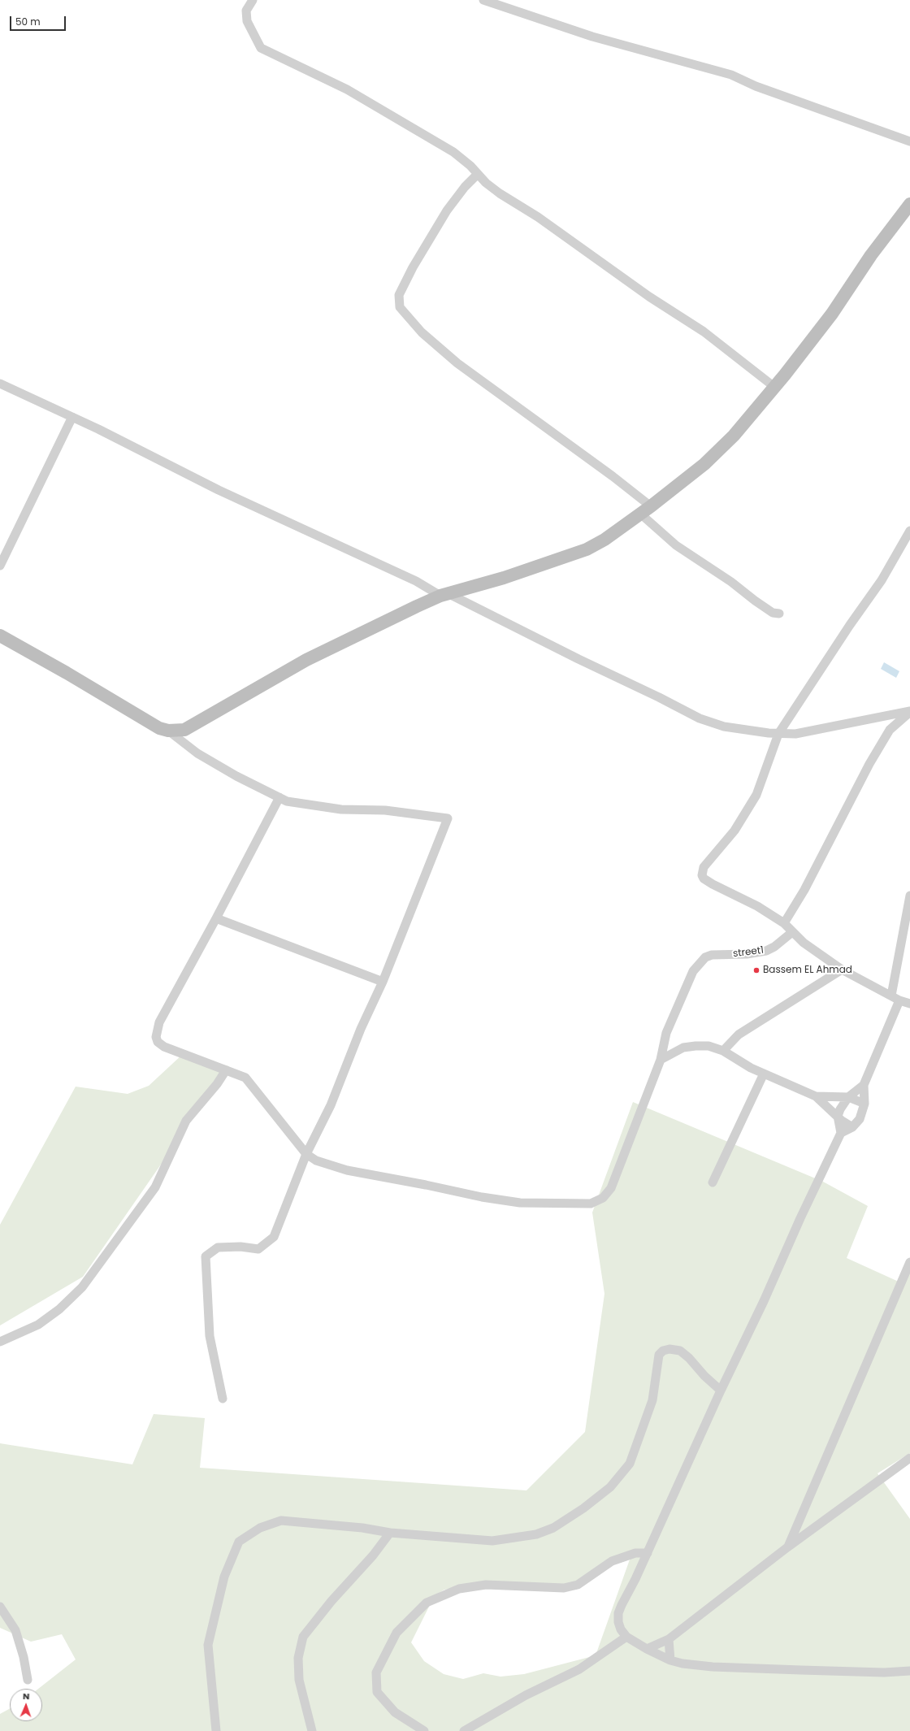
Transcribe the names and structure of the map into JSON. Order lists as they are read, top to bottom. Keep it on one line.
{"streets":{"street":["street1"]},"places":["Bassem EL Ahmad"],"scale_bar":"50 m","north":"top"}
